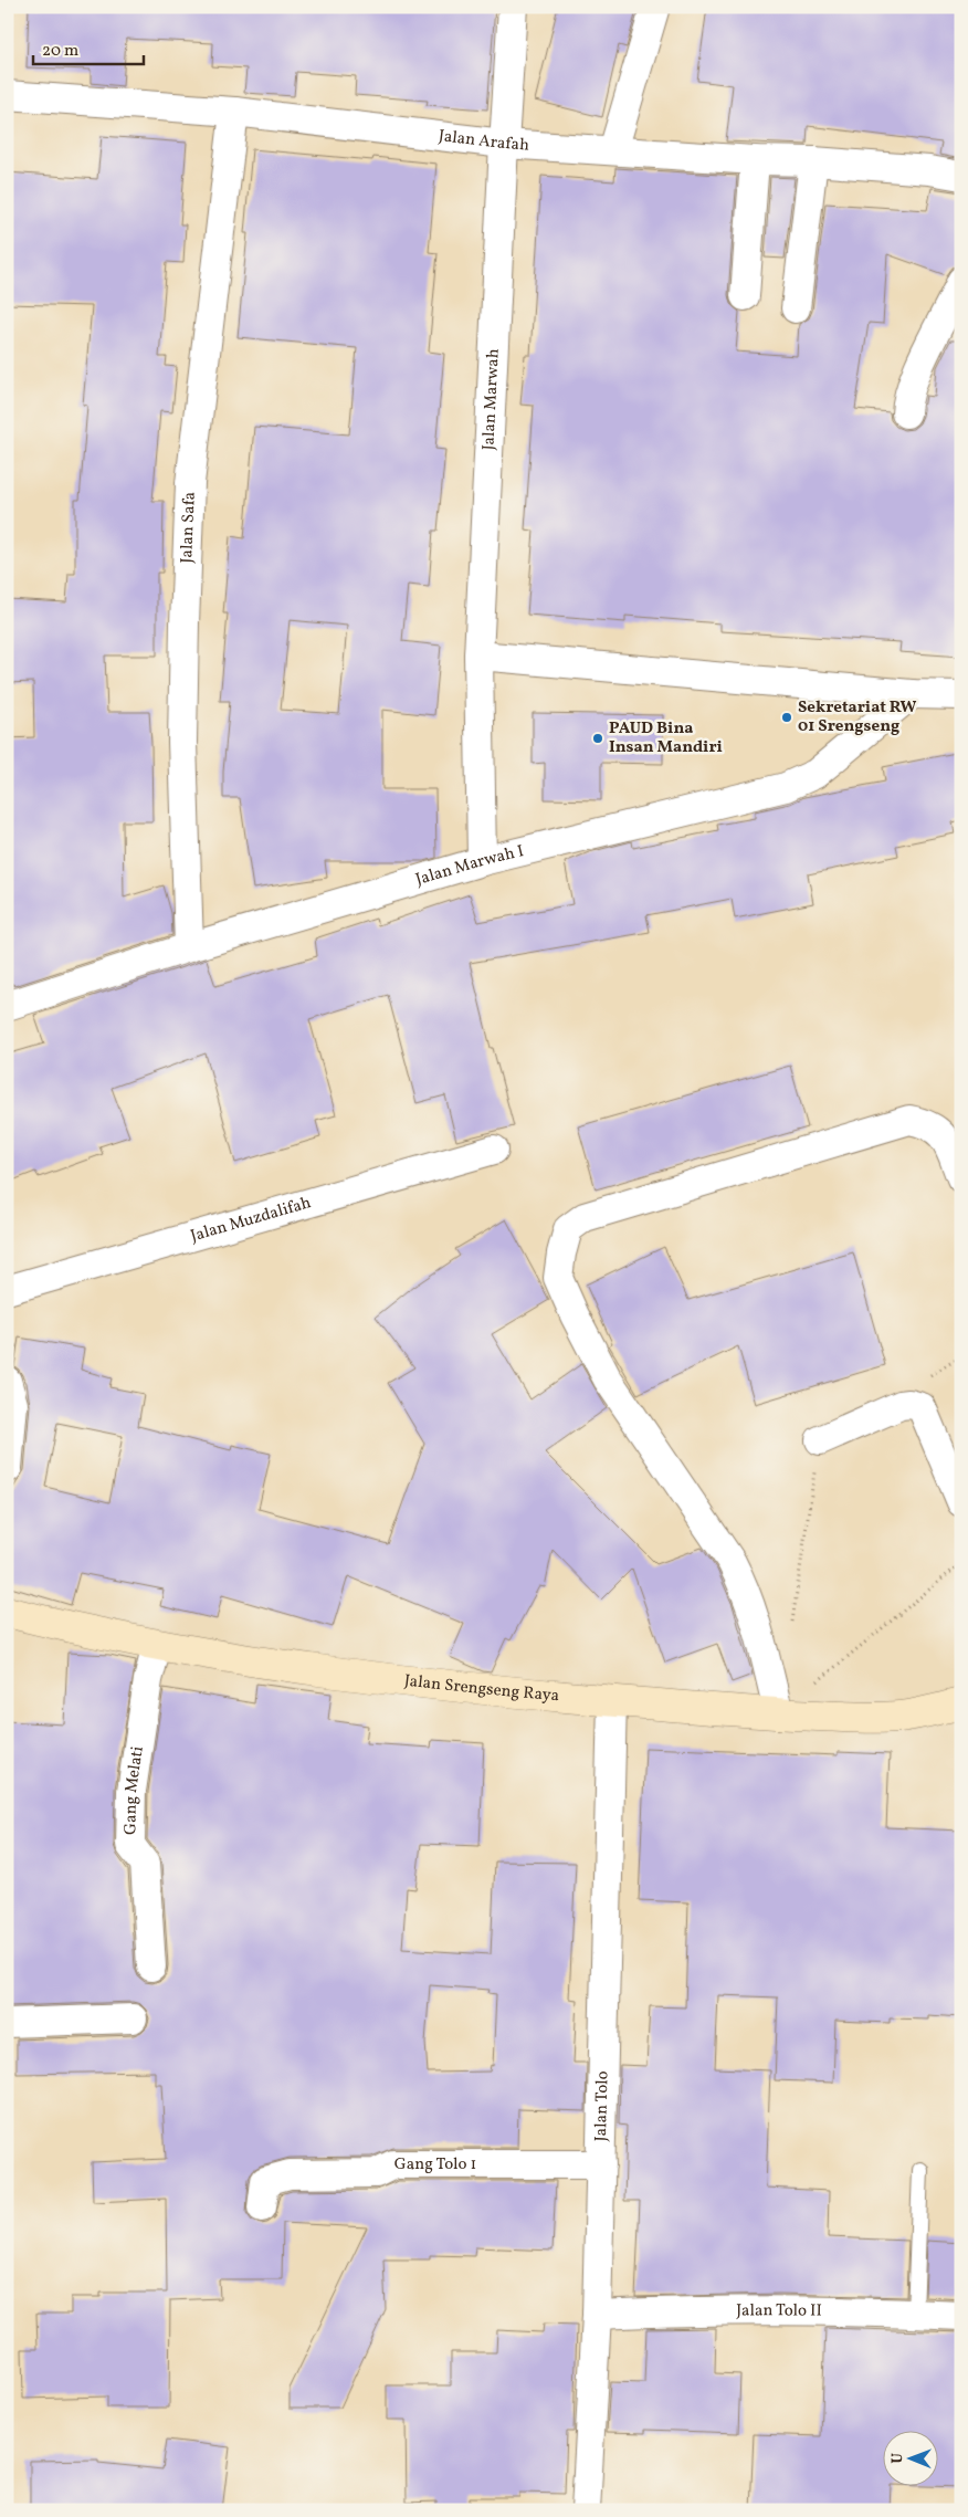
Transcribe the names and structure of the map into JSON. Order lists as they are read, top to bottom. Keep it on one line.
{"streets":{"main road":["Jalan Srengseng Raya"],"street":["Jalan Arafah","Jalan Marwah","Jalan Safa","Jalan Marwah I","Jalan Muzdalifah","Gang Melati","Jalan Tolo","Gang Tolo 1","Jalan Tolo II"]},"crossings":[["Jalan Arafah","Jalan Marwah"],["Jalan Arafah","Jalan Safa"],["Jalan Marwah","Jalan Marwah I"],["Jalan Safa","Jalan Marwah I"],["Jalan Srengseng Raya","Gang Melati"],["Jalan Srengseng Raya","Jalan Tolo"],["Jalan Tolo","Gang Tolo 1"],["Jalan Tolo","Jalan Tolo II"]],"places":["Sekretariat RW 01 Srengseng","PAUD Bina Insan Mandiri"],"scale_bar":"20 m","north":"left"}
